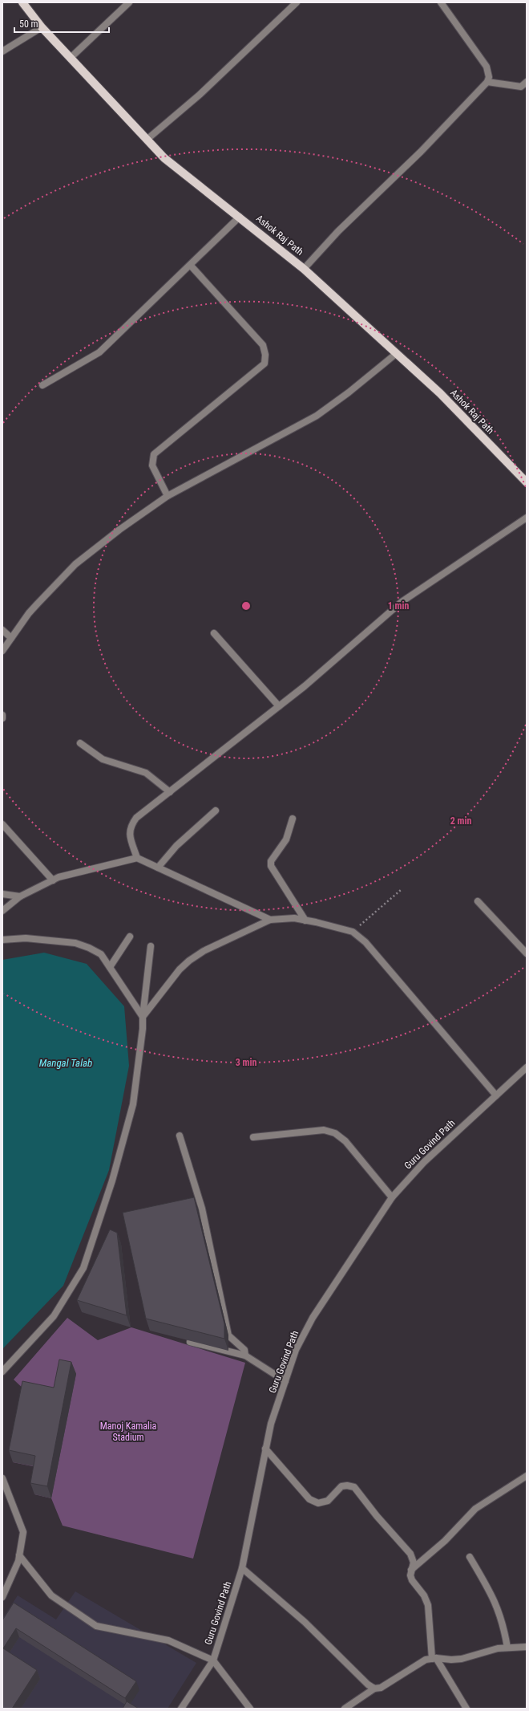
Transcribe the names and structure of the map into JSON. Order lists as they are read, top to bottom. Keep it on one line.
{"streets":{"main road":["Ashok Raj Path"],"street":["Guru Govind Path"]},"water":["Mangal Talab"],"parks":["Manoj Kamalia Stadium"],"scale_bar":"50 m","rings":["1 min","2 min","3 min"]}
